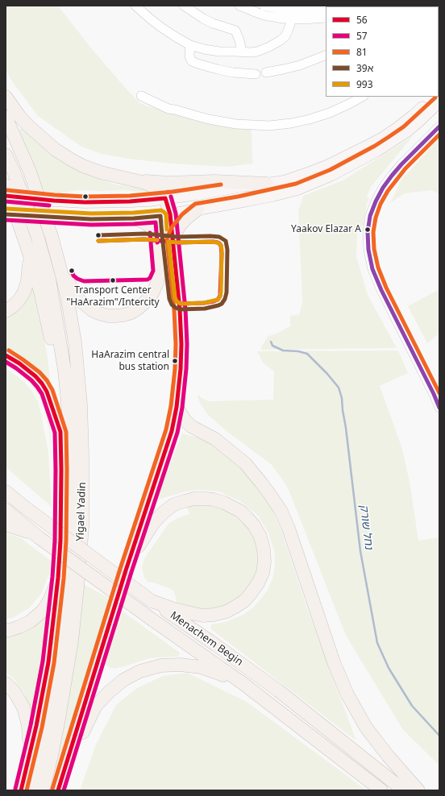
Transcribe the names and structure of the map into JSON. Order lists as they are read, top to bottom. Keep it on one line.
{"streets":{"highway":["Yigael Yadin","Menachem Begin"]},"water":["נחל שורק"],"places":["Yaakov Elazar A","Transport Center \"HaArazim\"/Intercity","HaArazim central bus station"],"lines":["transit line 81","transit line 56","transit line 57","transit line 993","transit line 39א"],"legend":["56","57","81","39א","993"]}
